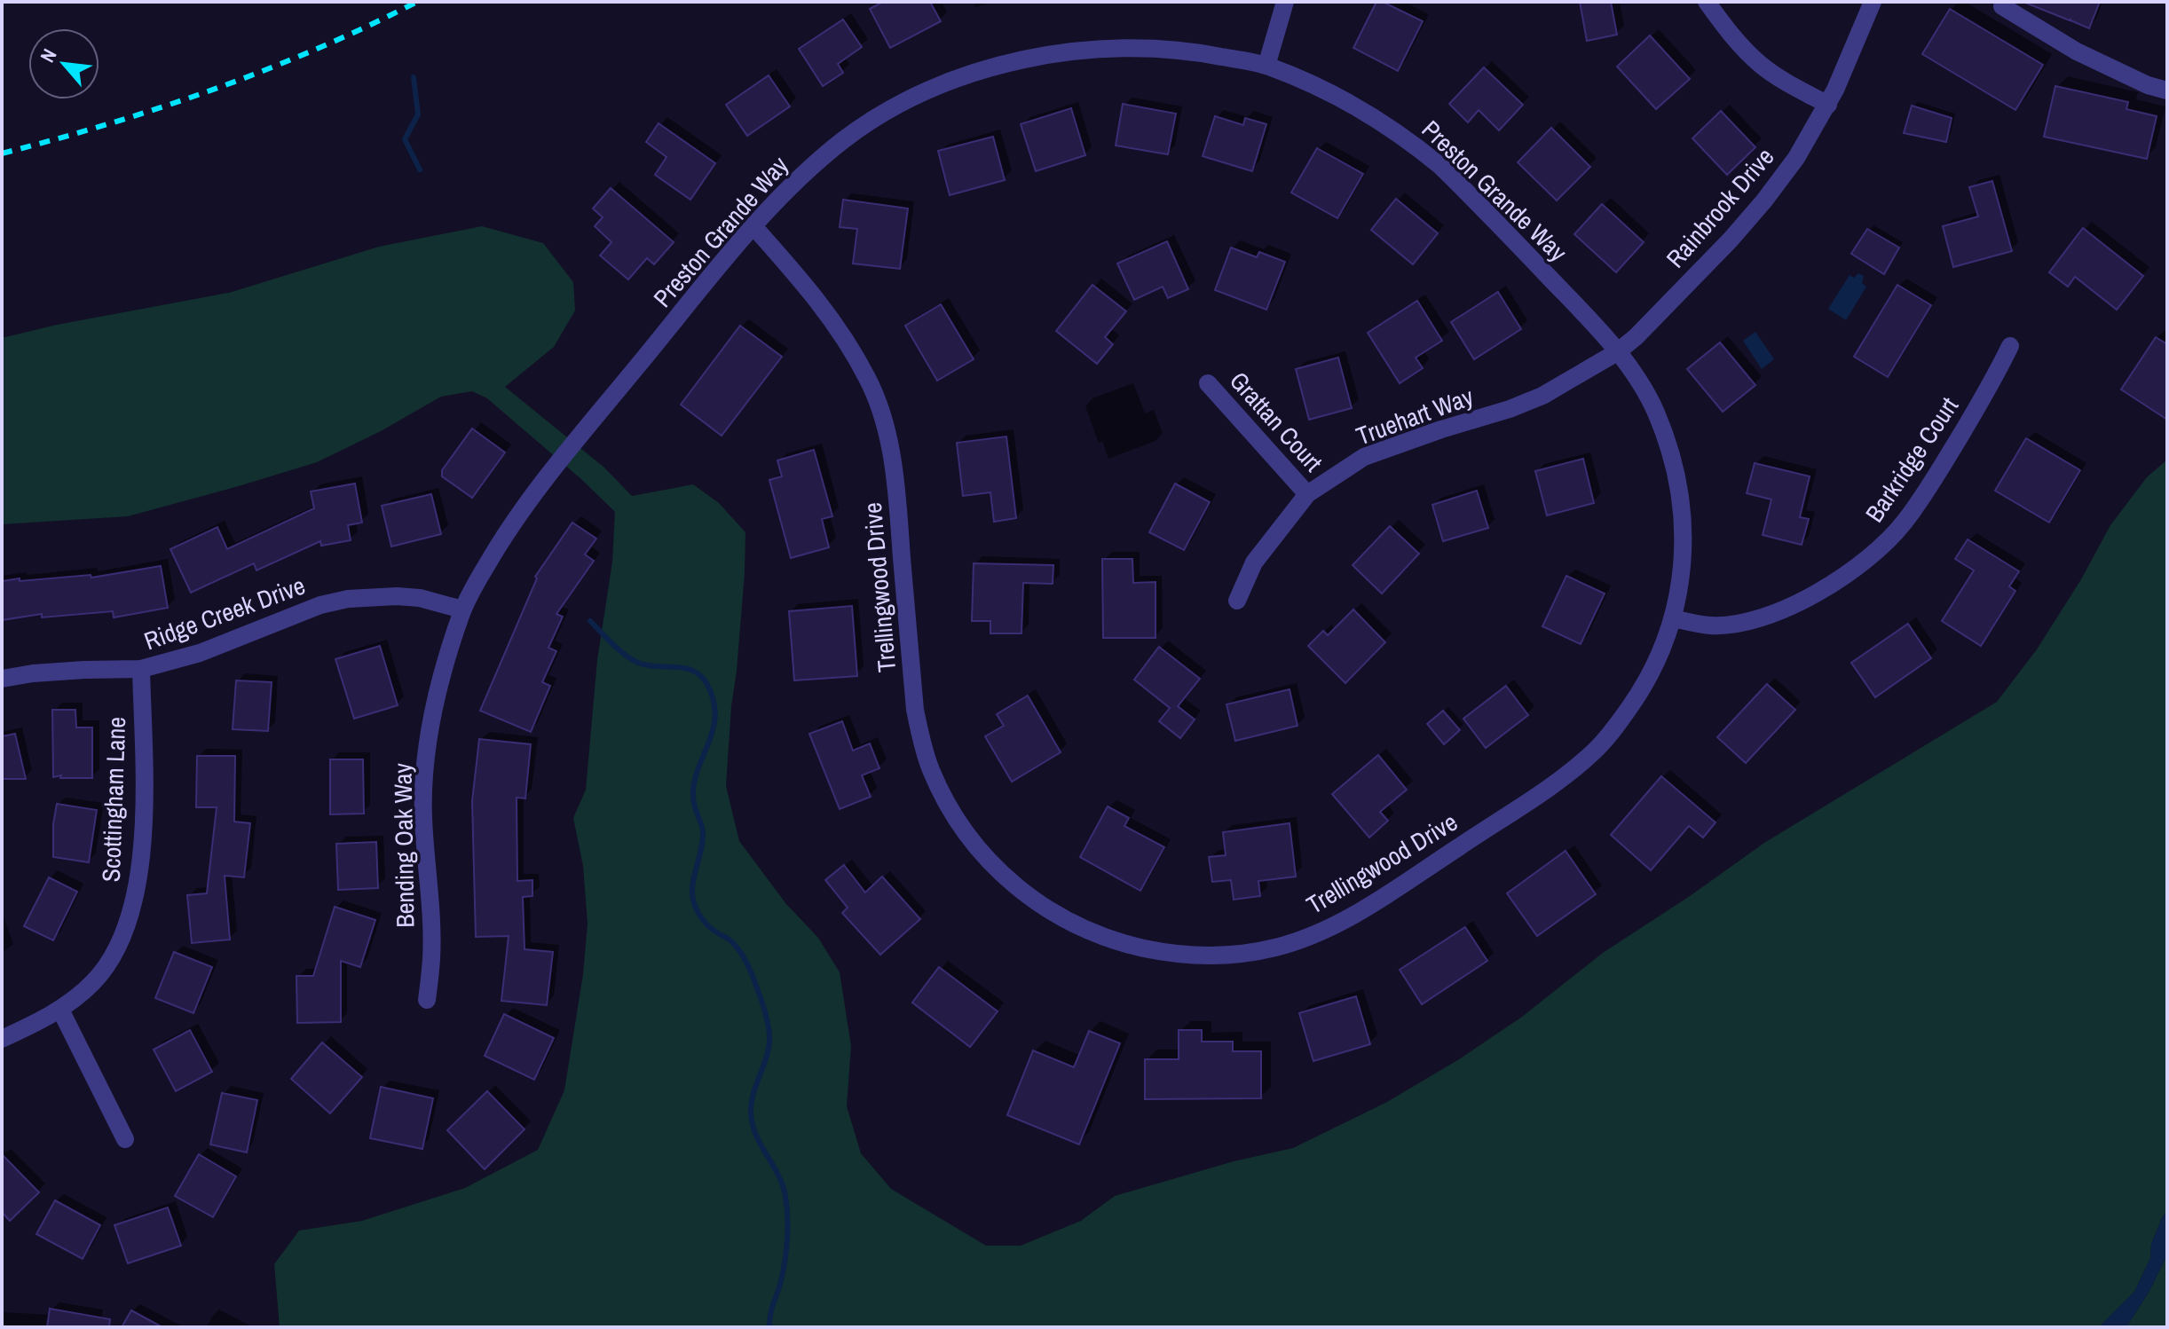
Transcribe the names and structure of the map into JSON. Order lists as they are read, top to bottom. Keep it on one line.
{"streets":{"street":["Preston Grande Way","Rainbrook Drive","Truehart Way","Grattan Court","Barkridge Court","Trellingwood Drive","Ridge Creek Drive","Scottingham Lane","Bending Oak Way"]},"crossings":[["Preston Grande Way","Rainbrook Drive"],["Preston Grande Way","Truehart Way"],["Preston Grande Way","Trellingwood Drive"],["Preston Grande Way","Ridge Creek Drive"],["Preston Grande Way","Bending Oak Way"],["Rainbrook Drive","Truehart Way"],["Rainbrook Drive","Trellingwood Drive"],["Truehart Way","Grattan Court"],["Truehart Way","Trellingwood Drive"],["Barkridge Court","Trellingwood Drive"],["Ridge Creek Drive","Scottingham Lane"],["Ridge Creek Drive","Bending Oak Way"]],"north":"top left"}
